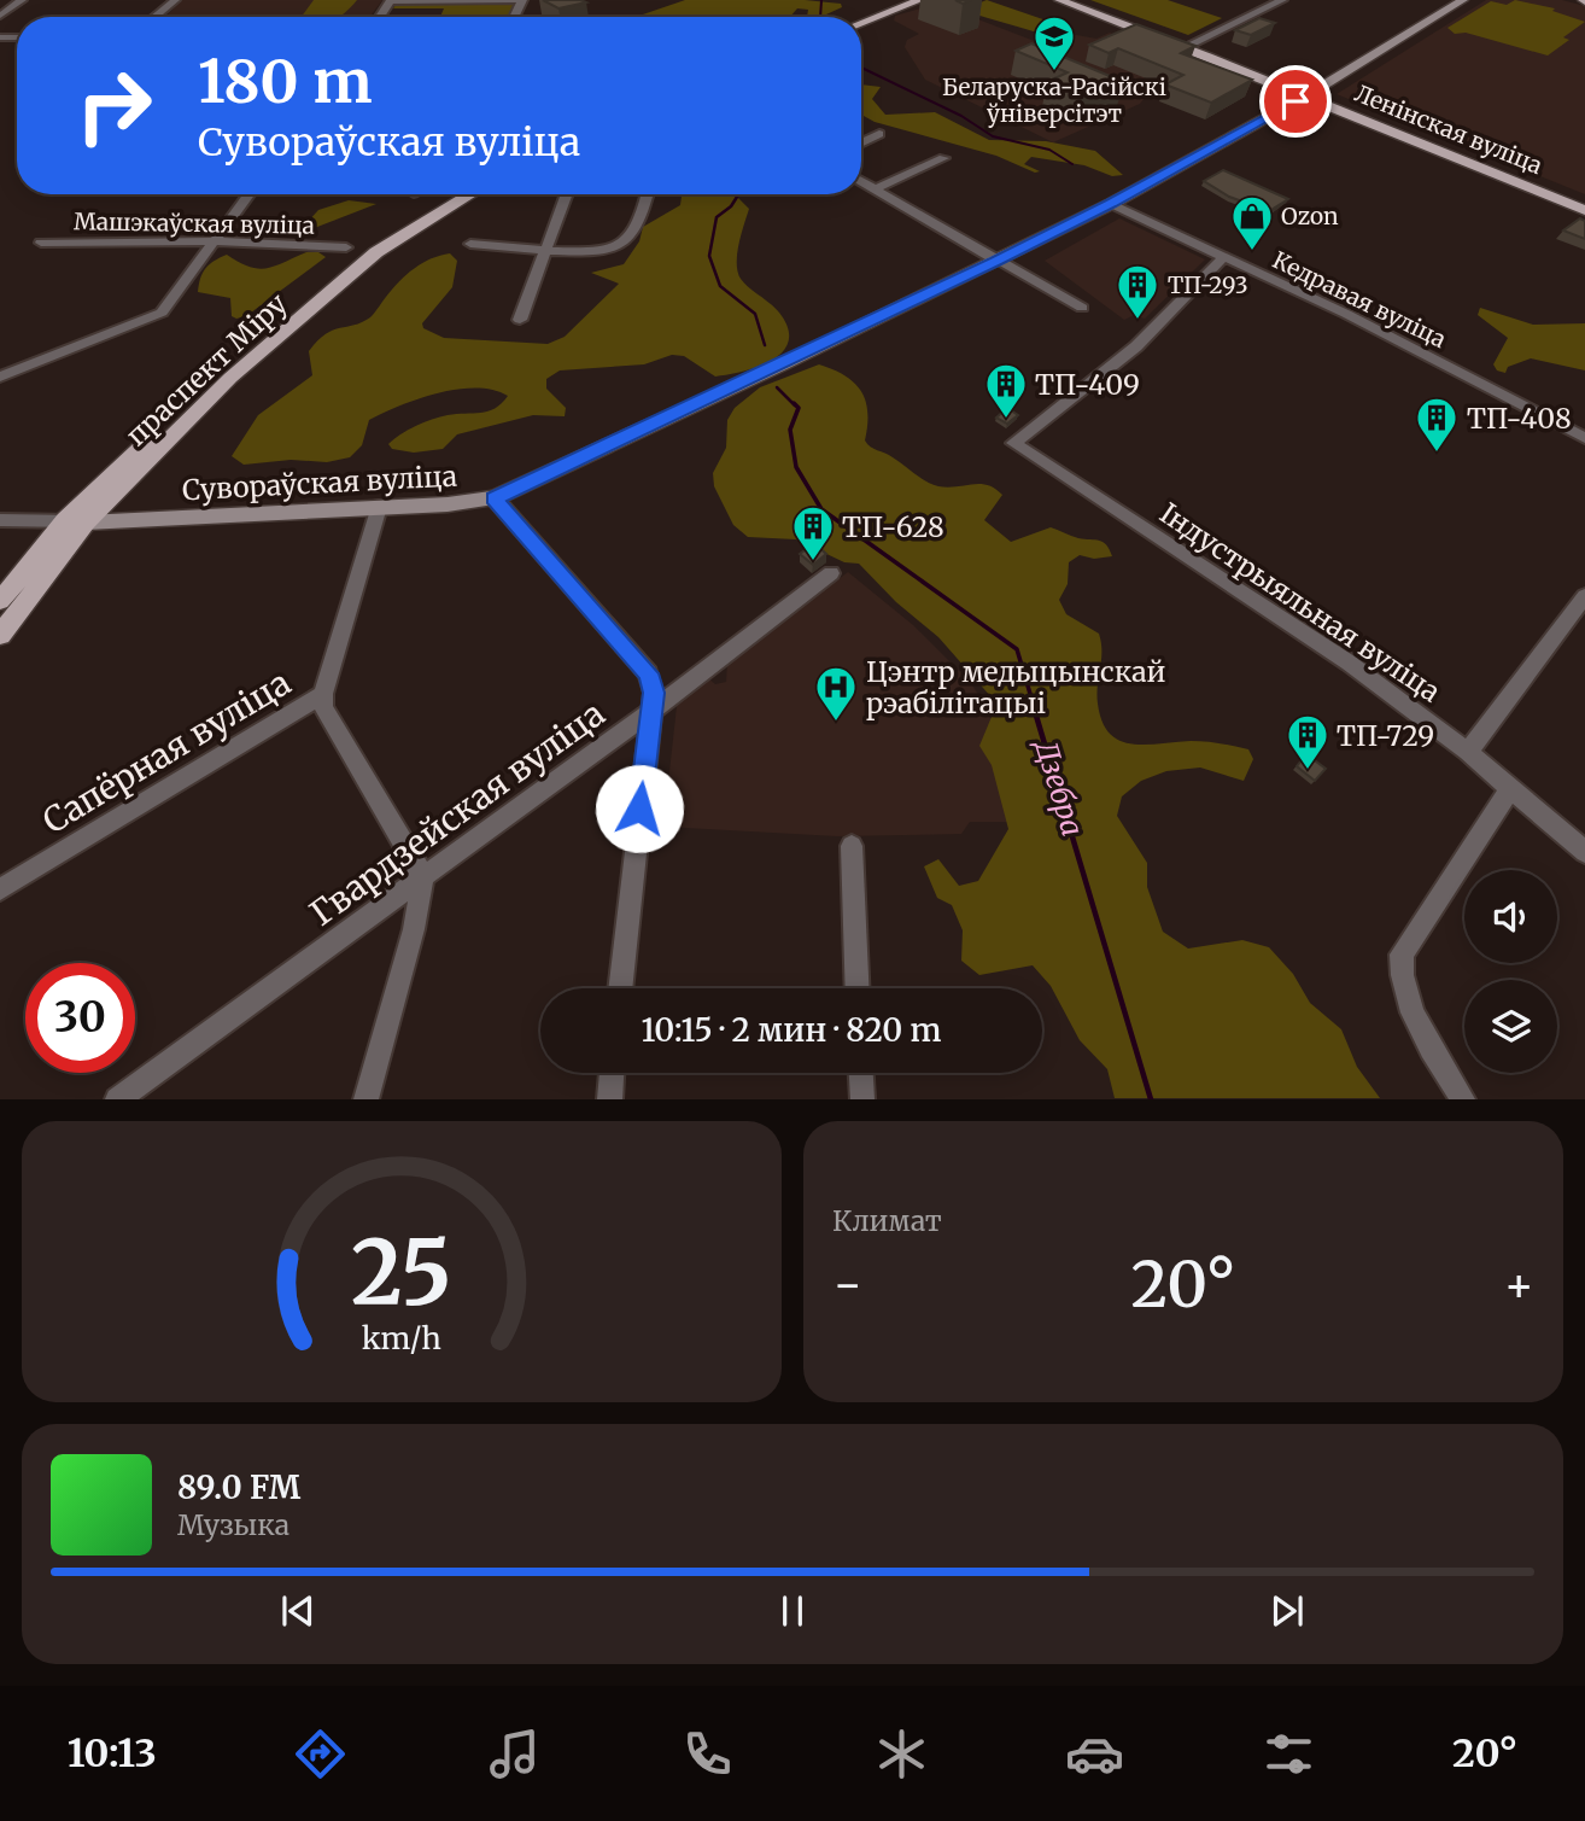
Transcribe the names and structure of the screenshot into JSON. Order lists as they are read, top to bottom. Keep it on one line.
{"streets":{"main road":["Ленінская вуліца","праспект Міру","Сувораўская вуліца"],"street":["Машэкаўская вуліца","Кедравая вуліца","Індустрыяльная вуліца","Сапёрная вуліца","Гвардзейская вуліца"]},"crossings":[["Ленінская вуліца","Сувораўская вуліца"],["Кедравая вуліца","Сувораўская вуліца"],["Кедравая вуліца","Індустрыяльная вуліца"],["праспект Міру","Сувораўская вуліца"]],"water":["Дзебра"],"places":{"school or university":["Беларуска-Расійскі ўніверсітэт"],"shop":["Ozon"],"building":["ТП-293","ТП-409","ТП-408","ТП-628","ТП-729"],"hospital":["Цэнтр медыцынскай рэабілітацыі"]},"page":{"turn":["180 m","Сувораўская вуліца"],"limit":"30","trip":"10:15 · 2 мин · 820 m","tile":"Климат","heat":["−","20°","+"],"song":["89.0 FM","Музыка"],"tabs":["10:13","20°"],"gauge":["25","km/h"]}}
